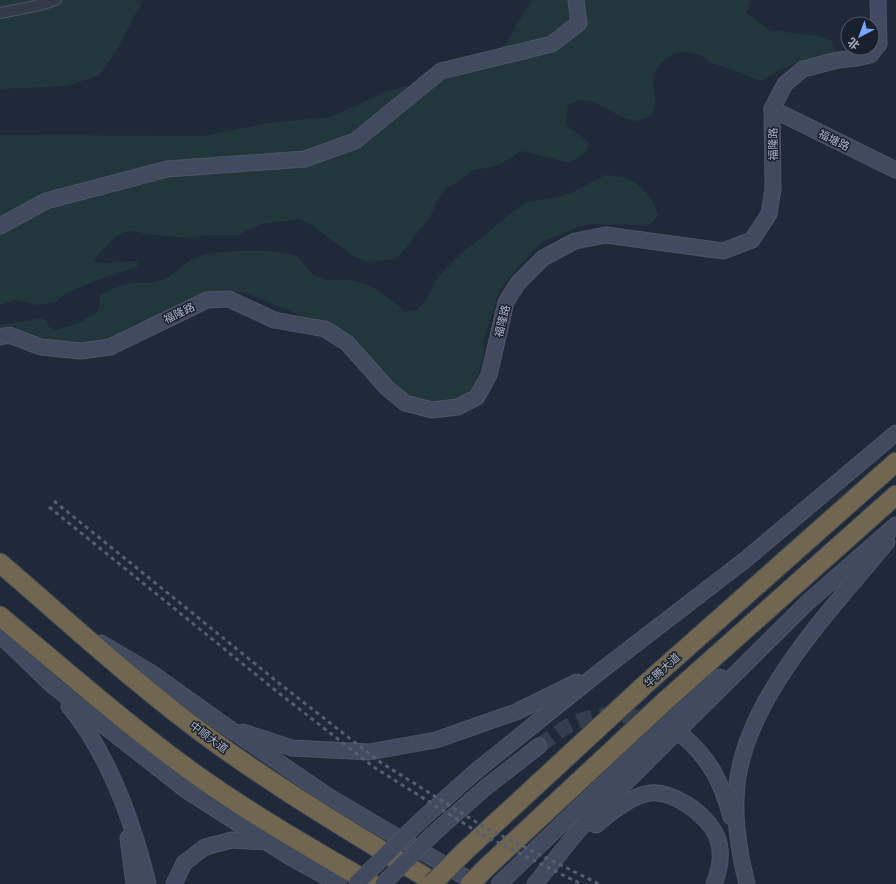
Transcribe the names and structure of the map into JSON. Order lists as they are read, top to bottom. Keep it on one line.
{"streets":{"highway":["华腾大道","中顺大道"],"main road":["福塘路","福隆路"]},"crossings":[["福塘路","福隆路"]],"north":"bottom left"}
